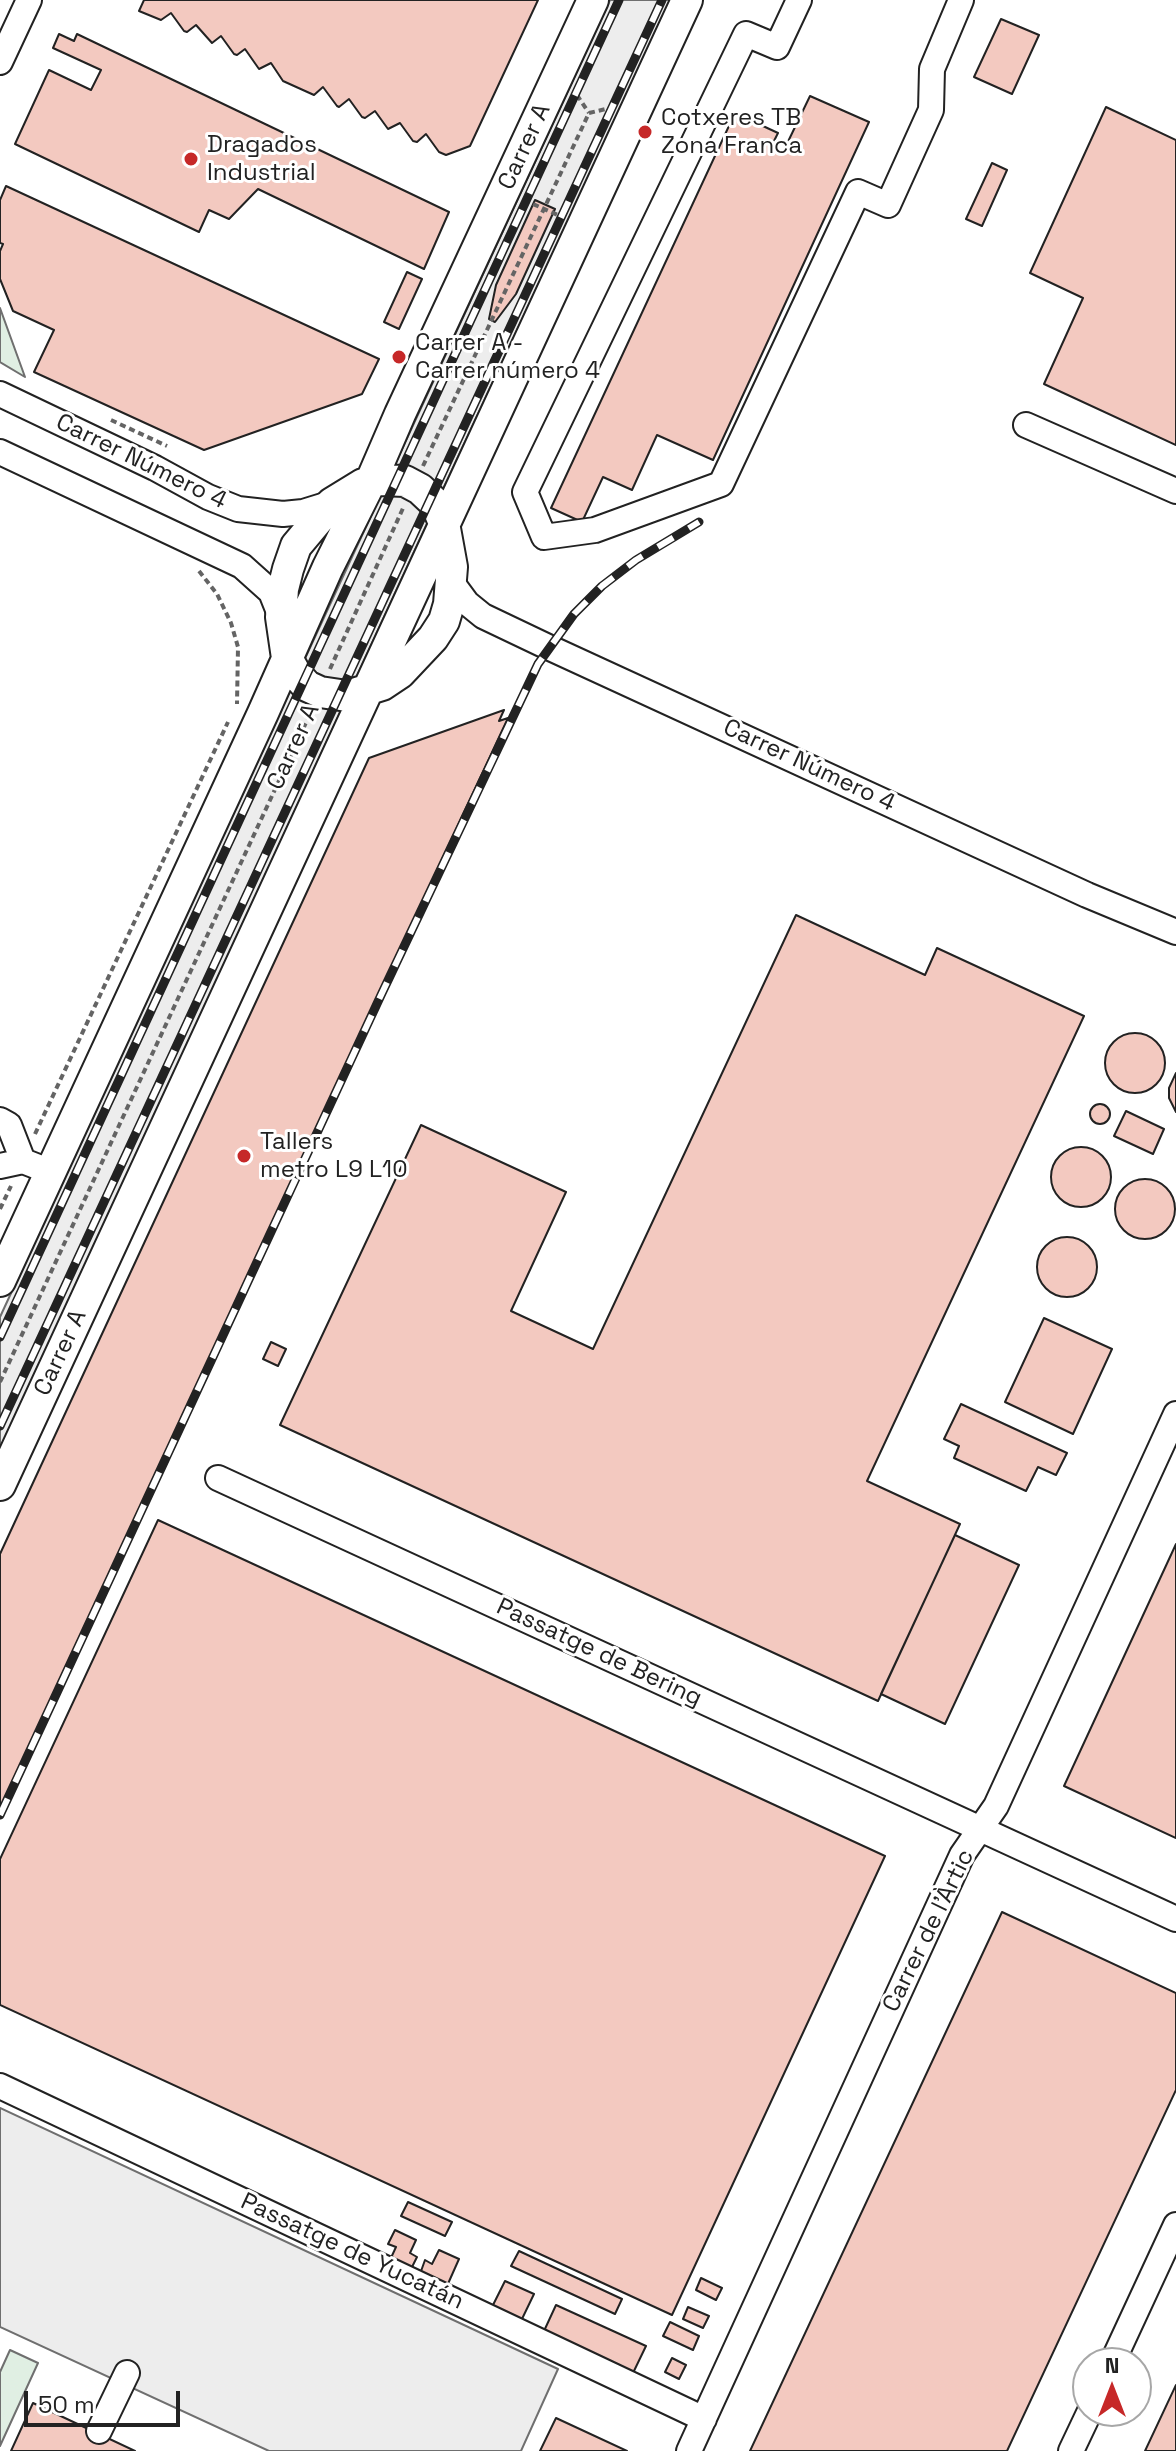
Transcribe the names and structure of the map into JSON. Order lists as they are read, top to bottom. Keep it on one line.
{"streets":{"main road":["Carrer A"],"street":["Carrer Número 4","Passatge de Bering","Carrer de l'Àrtic","Passatge de Yucatán"]},"crossings":[["Passatge de Bering","Carrer de l'Àrtic"],["Carrer de l'Àrtic","Passatge de Yucatán"]],"places":["Cotxeres TB Zona Franca","Dragados Industrial","Carrer A - Carrer número 4","Tallers metro L9 L10"],"scale_bar":"50 m","north":"top"}
